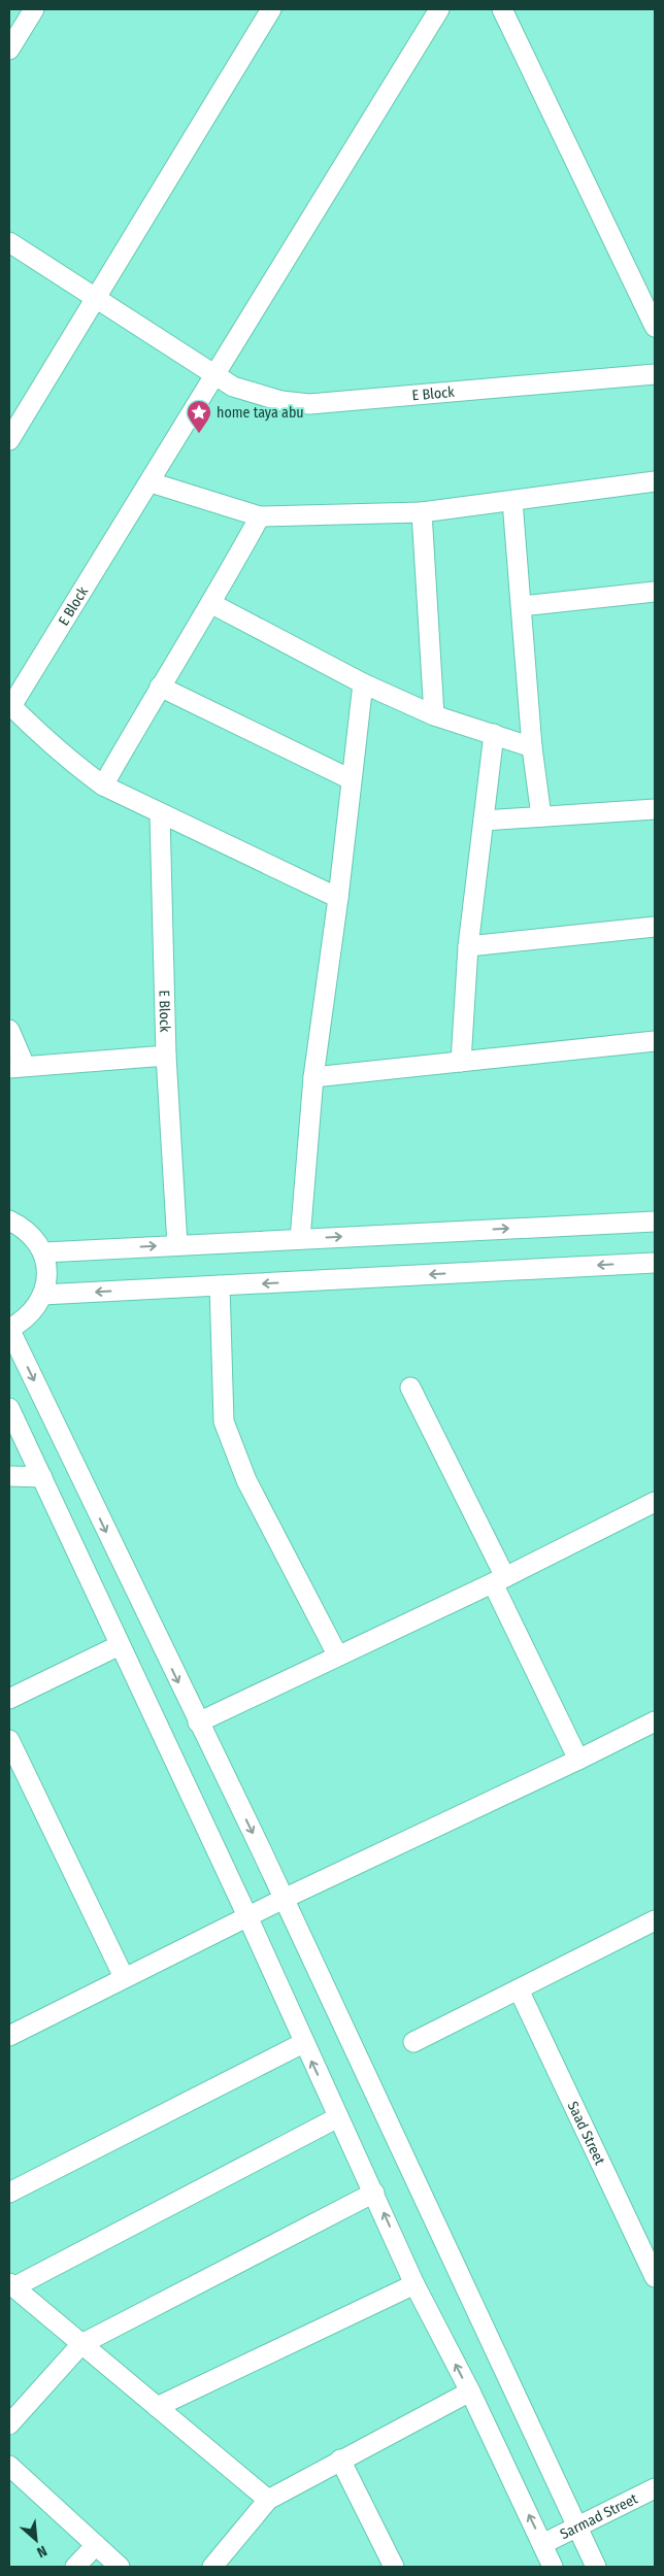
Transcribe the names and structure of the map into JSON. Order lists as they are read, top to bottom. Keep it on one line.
{"streets":{"street":["E Block","Saad Street","Sarmad Street"]},"places":{"place":["home taya abu"]},"north":"bottom right"}
